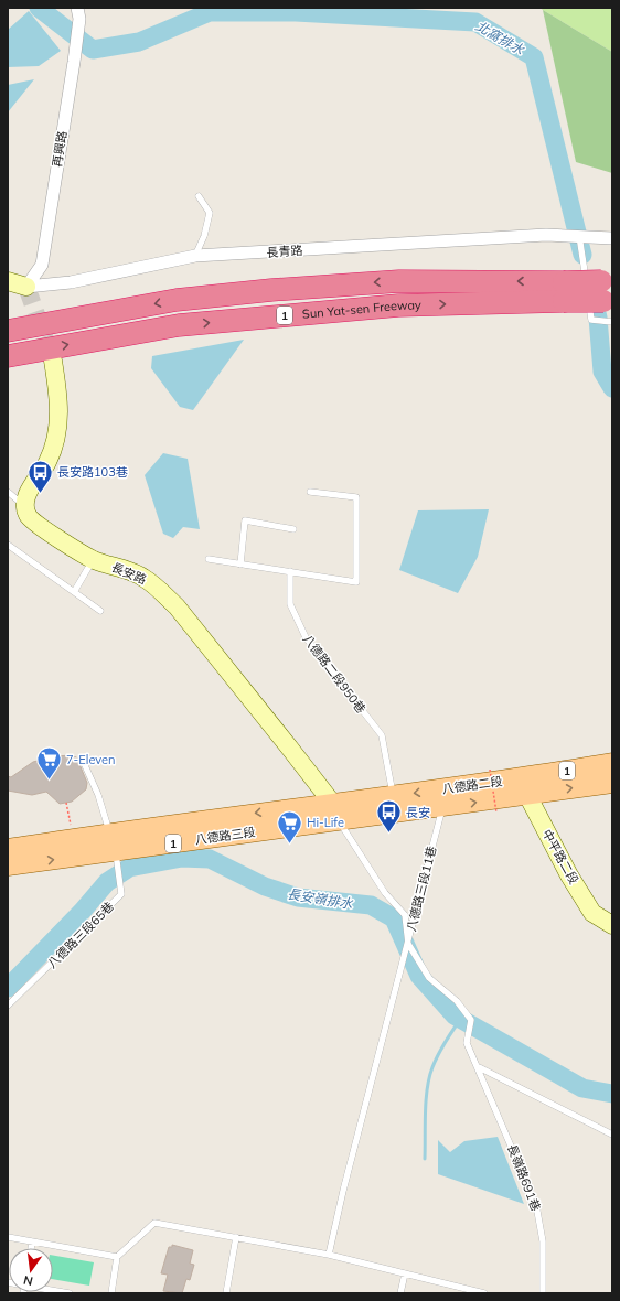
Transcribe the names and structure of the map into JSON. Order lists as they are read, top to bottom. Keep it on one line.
{"streets":{"highway":["Sun Yat-sen Freeway","1"],"main road":["八德路二段","八德路三段"],"street":["再興路","長青路","長安路","中平路二段"],"lane":["八德路二段950巷","八德路三段11巷","八德路三段65巷","長嶺路691巷"]},"crossings":[["再興路","長青路"],["長安路","八德路二段"],["長安路","八德路三段"],["八德路二段950巷","八德路二段"],["八德路二段","八德路三段"],["八德路二段","中平路二段"],["八德路二段","八德路三段11巷"],["八德路三段","八德路三段65巷"],["八德路三段11巷","長嶺路691巷"]],"water":["北窩排水","長安嶺排水"],"places":{"bus stop":["長安路103巷","長安"],"supermarket":["7-Eleven","Hi-Life"]},"north":"bottom"}
